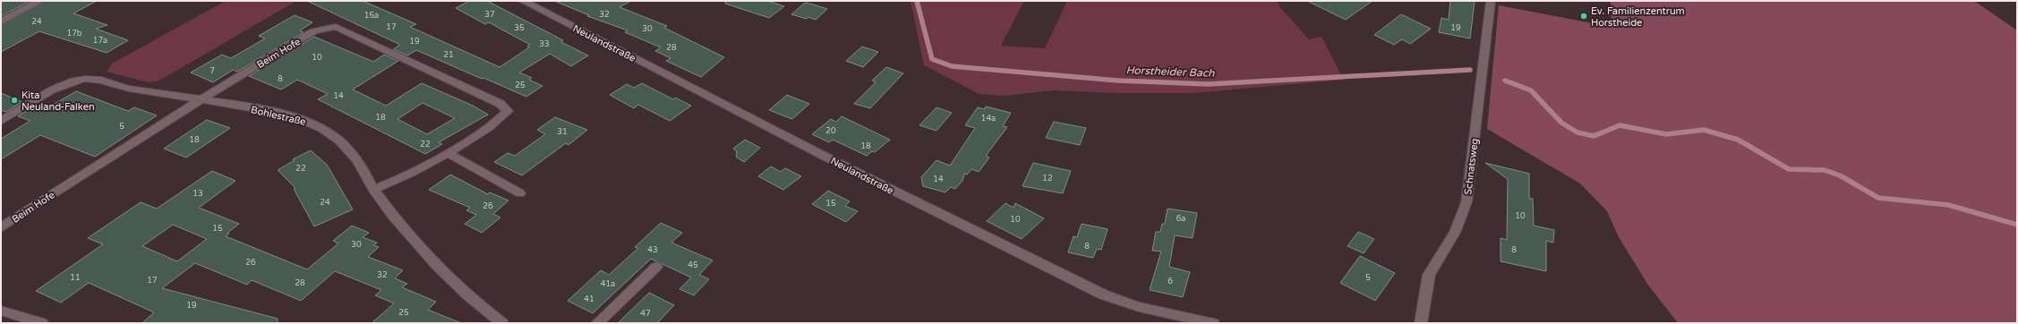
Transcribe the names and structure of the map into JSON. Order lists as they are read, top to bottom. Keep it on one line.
{"streets":{"street":["Neulandstraße","Beim Hofe","Bohlestraße","Schnatsweg"]},"crossings":[["Beim Hofe","Bohlestraße"]],"water":["Horstheider Bach"],"places":["Ev. Familienzentrum Horstheide","Kita Neuland-Falken"],"house_numbers":["37","32","15a","24","17","35","19","30","17b","17a","19","33","28","21","10","7","8","25","14","18","14a","5","20","31","18","22","18","22","12","14","13","24","15","26","10","6a","10","15","30","8","43","8","26","45","32","11","5","17","6","28","41a","41","19","25","47"]}
